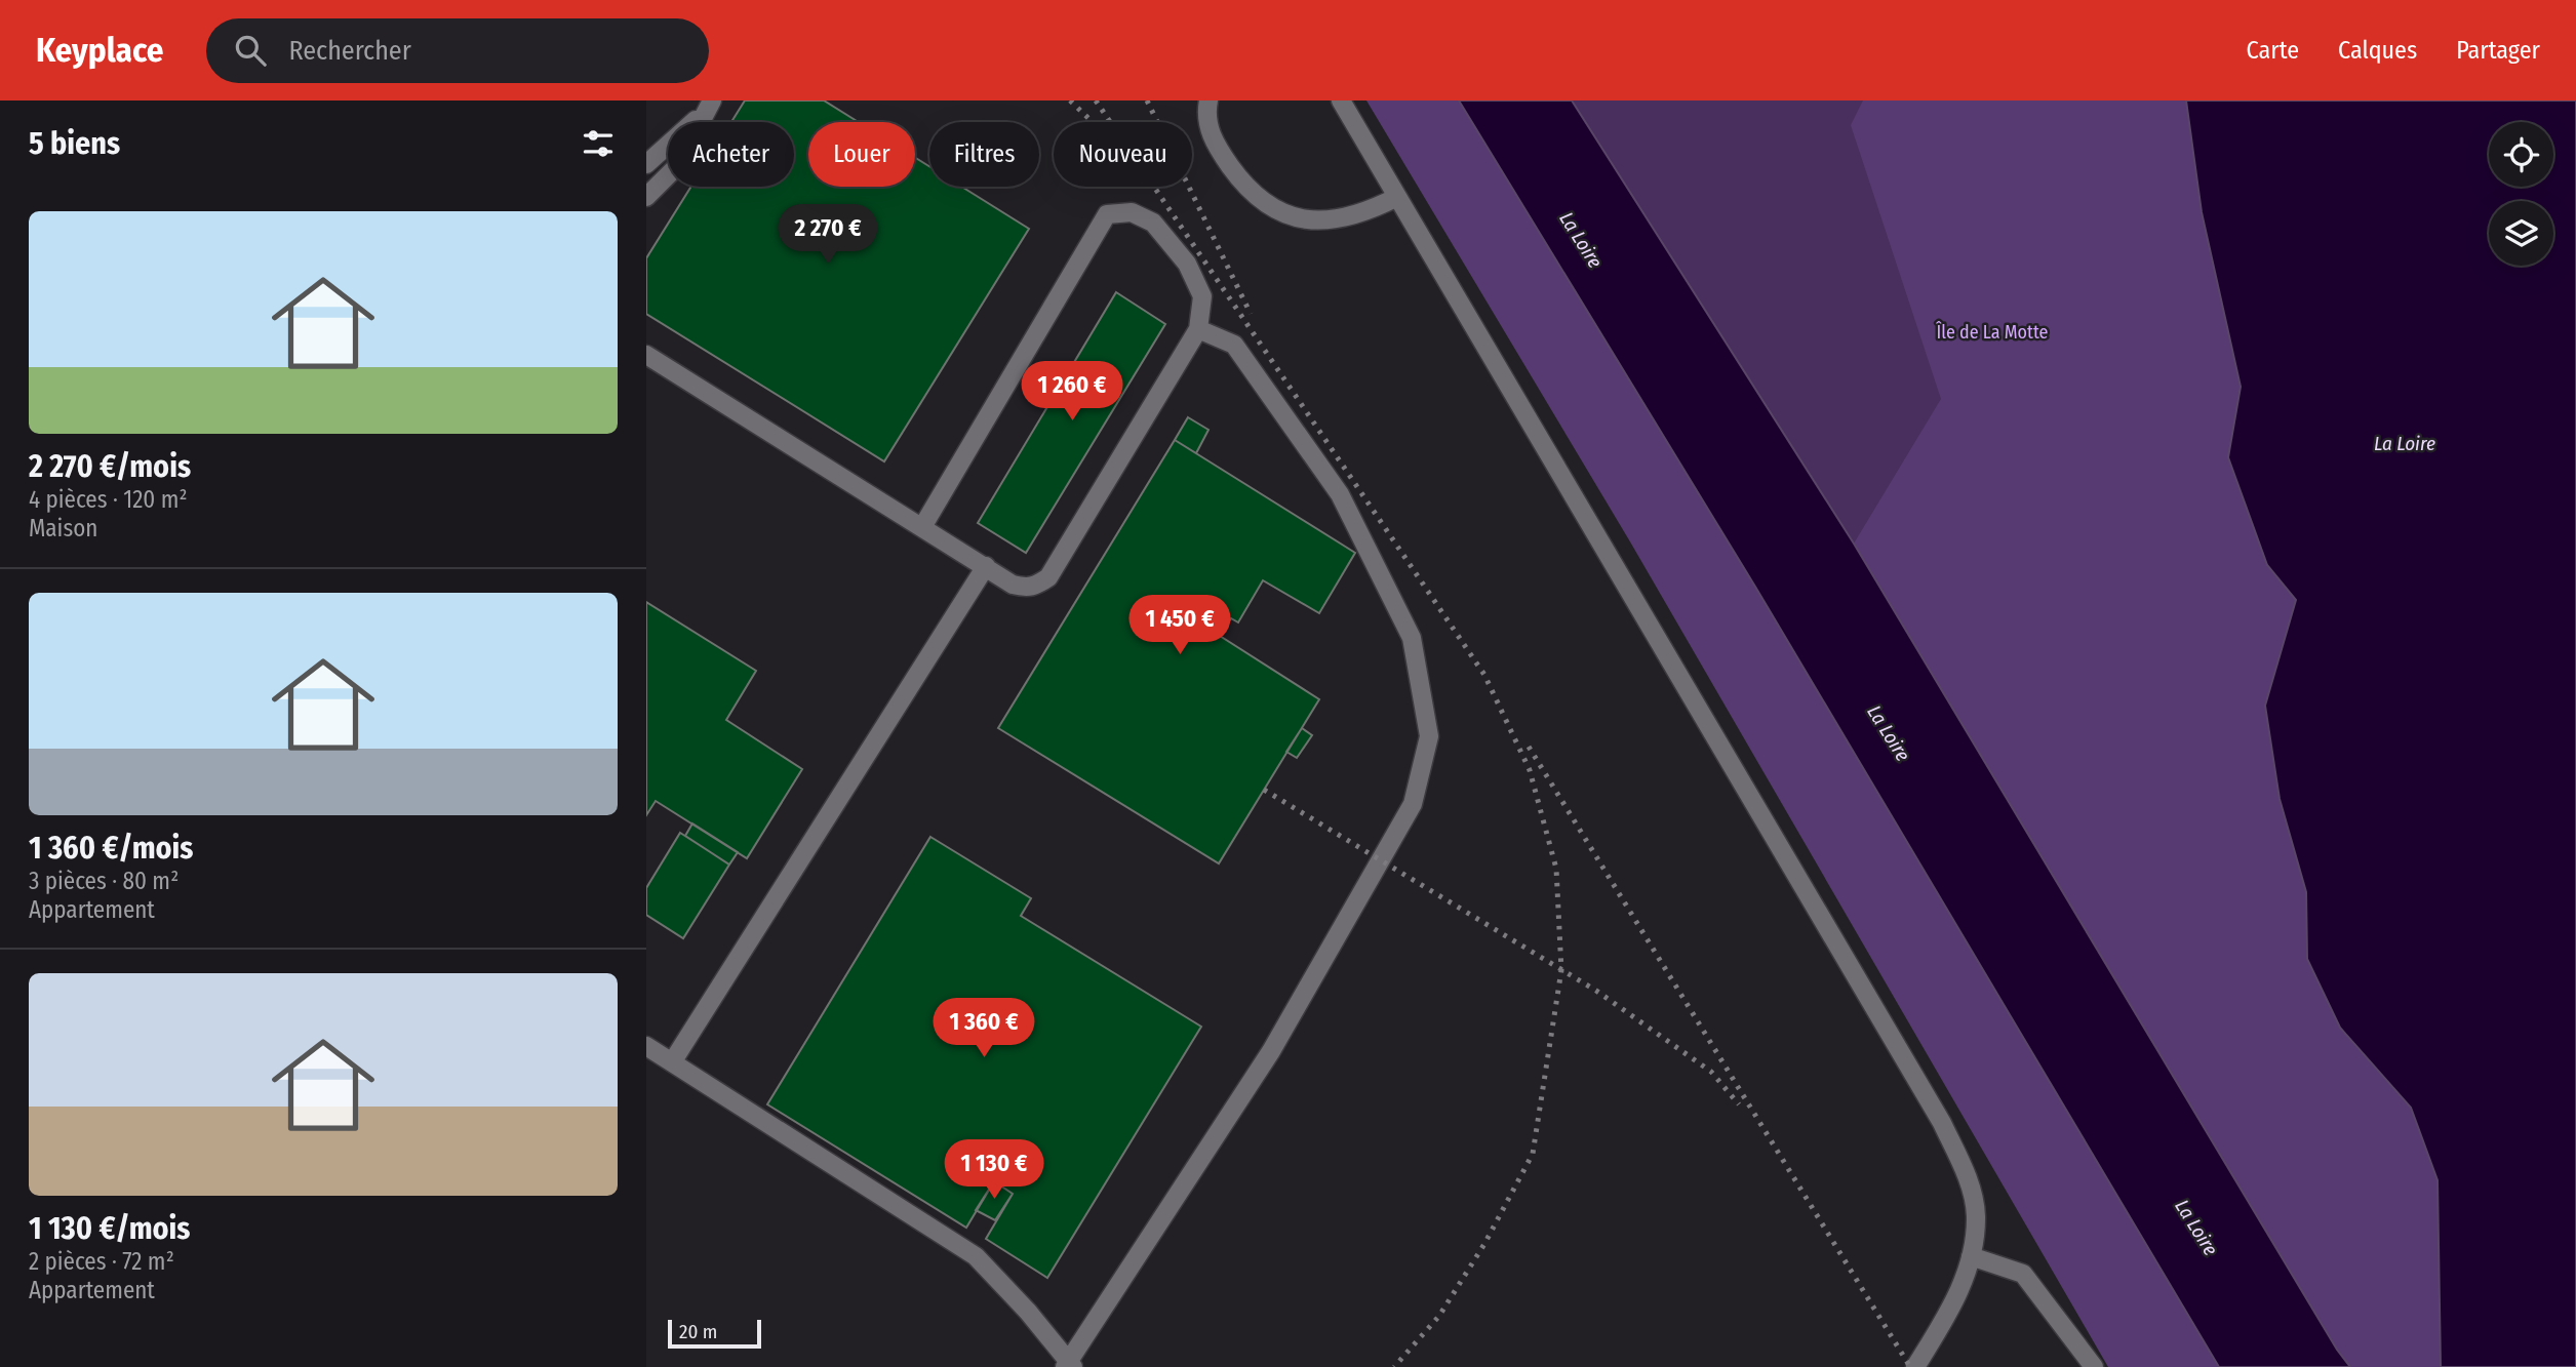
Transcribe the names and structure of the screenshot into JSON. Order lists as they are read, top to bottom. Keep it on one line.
{"water":["La Loire"],"parks":["Île de La Motte"],"scale_bar":"20 m","page":{"header":"Keyplace","search":"Rechercher","nav":["Carte","Calques","Partager"],"heading":"5 biens","chip":["Acheter","Louer","Filtres","Nouveau"],"list":[{"name":"2 270 €/mois","note":"4 pièces · 120 m² · Maison"},{"name":"1 360 €/mois","note":"3 pièces · 80 m² · Appartement"},{"name":"1 130 €/mois","note":"2 pièces · 72 m² · Appartement"}],"price":["2 270 €","1 260 €","1 450 €","1 360 €","1 130 €"],"scale":"20 m"}}
